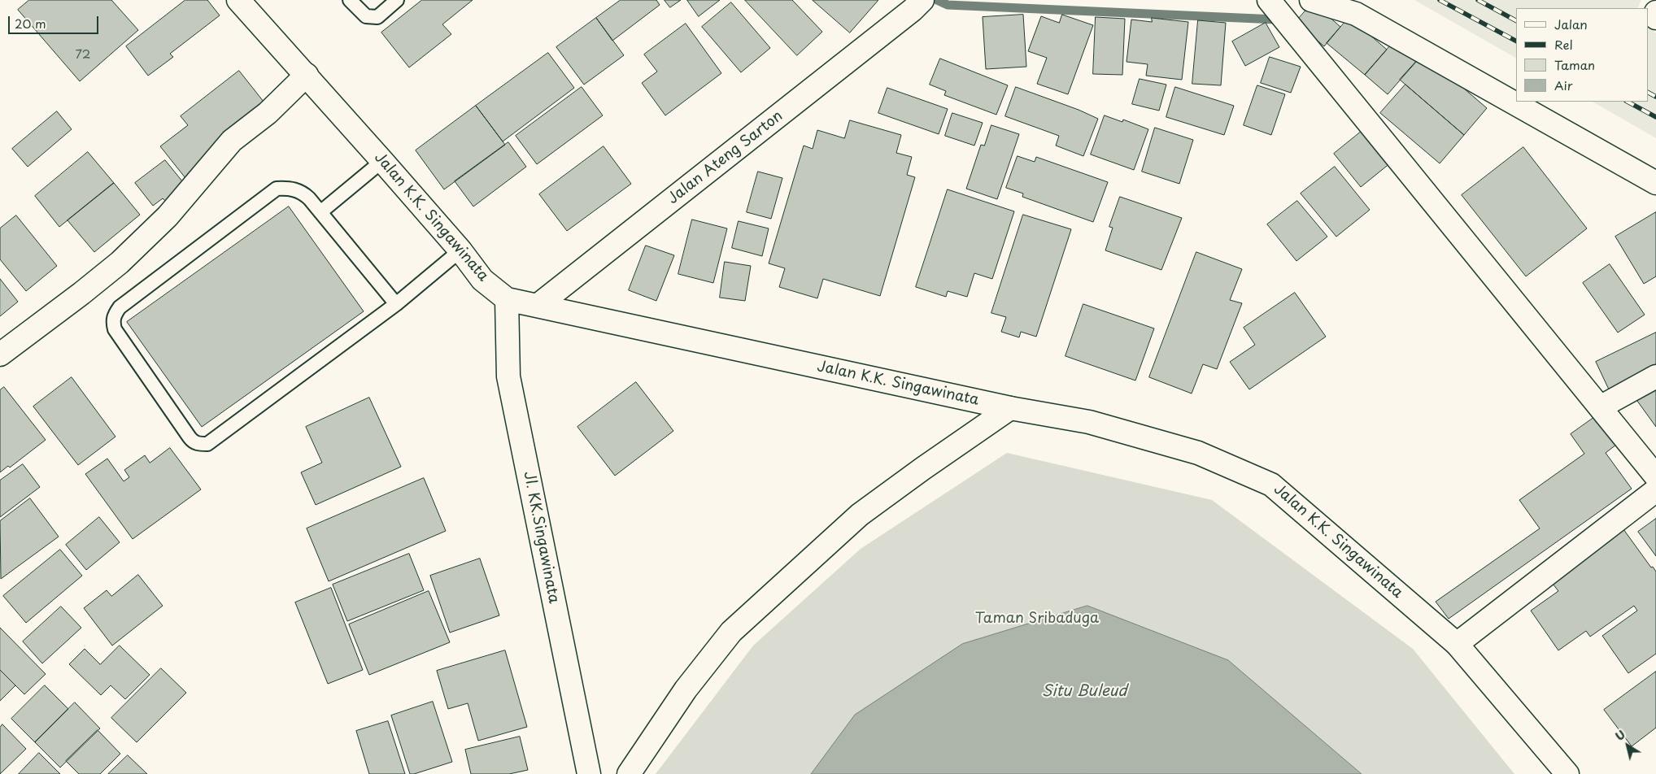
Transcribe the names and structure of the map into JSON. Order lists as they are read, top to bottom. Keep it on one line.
{"streets":{"street":["Jalan Ateng Sarton","Jalan K.K. Singawinata","Jl. KK.Singawinata"]},"crossings":[["Jalan Ateng Sarton","Jalan K.K. Singawinata"],["Jalan K.K. Singawinata","Jl. KK.Singawinata"]],"water":["Situ Buleud"],"parks":["Taman Sribaduga"],"house_numbers":["72"],"legend":["Jalan","Rel","Taman","Air"],"scale_bar":"20 m","north":"top left"}
